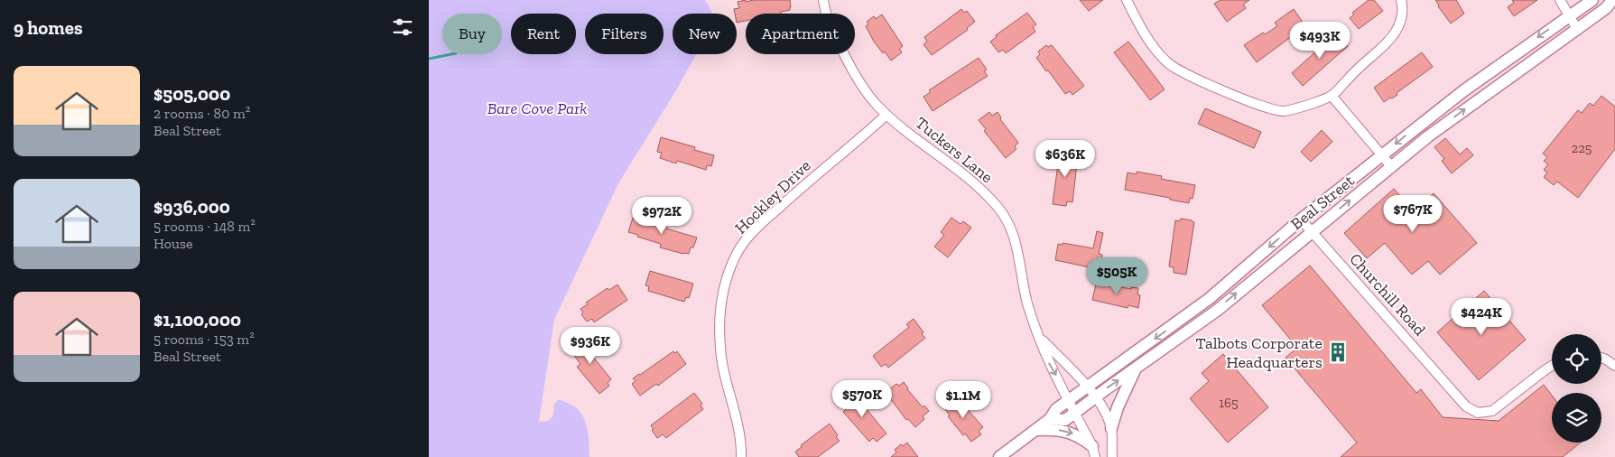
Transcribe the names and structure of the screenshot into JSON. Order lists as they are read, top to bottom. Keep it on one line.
{"streets":{"street":["Tuckers Lane","Hockley Drive","Beal Street","Churchill Road"]},"crossings":[["Tuckers Lane","Hockley Drive"],["Tuckers Lane","Beal Street"],["Beal Street","Churchill Road"]],"parks":["Bare Cove Park"],"places":{"building":["Talbots Corporate Headquarters"]},"house_numbers":["225","165"],"page":{"heading":"9 homes","chip":["Buy","Rent","Filters","New","Apartment"],"price":["$493K","$636K","$767K","$972K","$505K","$424K","$936K","$570K","$1.1M"],"list":[{"name":"$505,000","note":"2 rooms · 80 m² · Beal Street"},{"name":"$936,000","note":"5 rooms · 148 m² · House"},{"name":"$1,100,000","note":"5 rooms · 153 m² · Beal Street"}]}}
